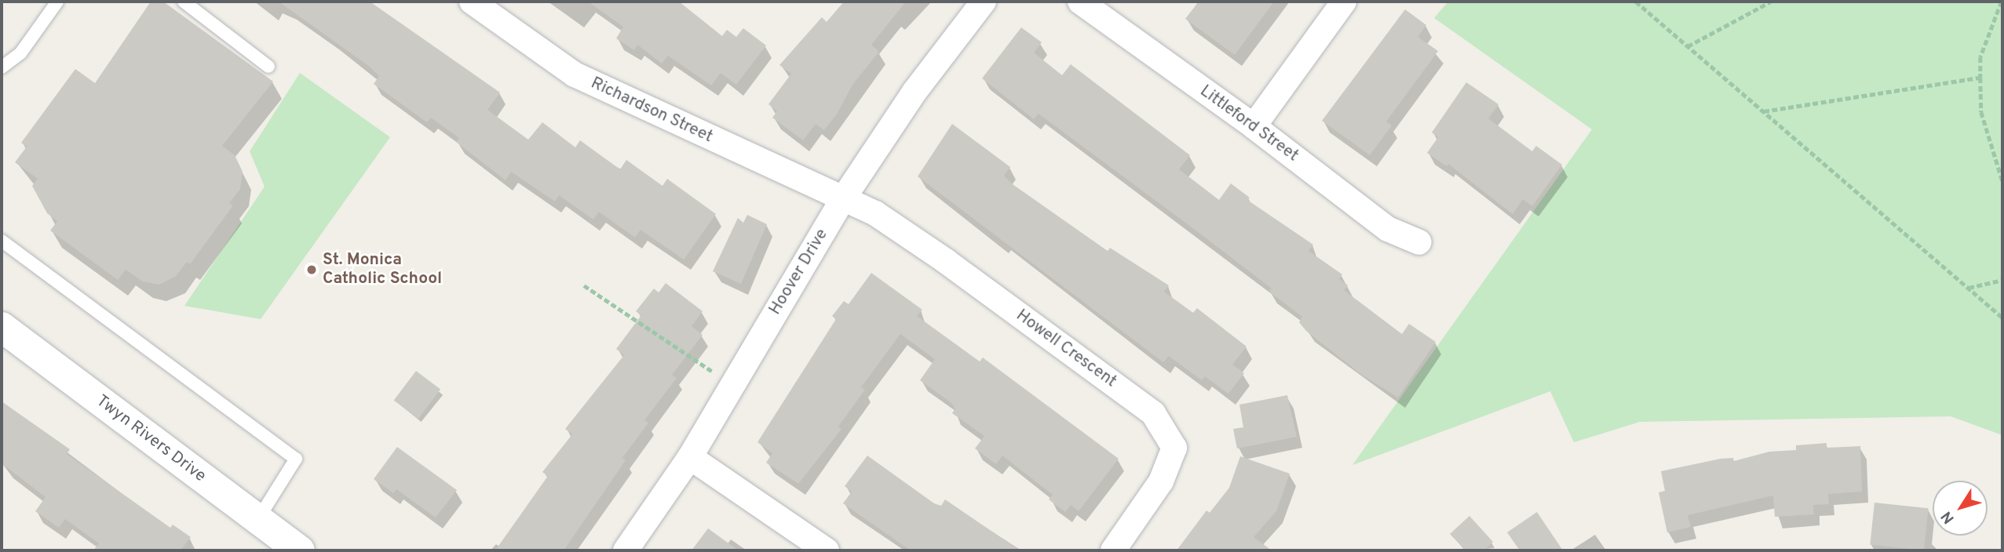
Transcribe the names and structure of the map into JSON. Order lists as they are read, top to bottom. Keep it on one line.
{"streets":{"street":["Richardson Street","Littleford Street","Hoover Drive","Howell Crescent","Twyn Rivers Drive"]},"crossings":[["Richardson Street","Hoover Drive"],["Richardson Street","Howell Crescent"],["Hoover Drive","Howell Crescent"]],"places":["St. Monica Catholic School"],"north":"bottom left"}
